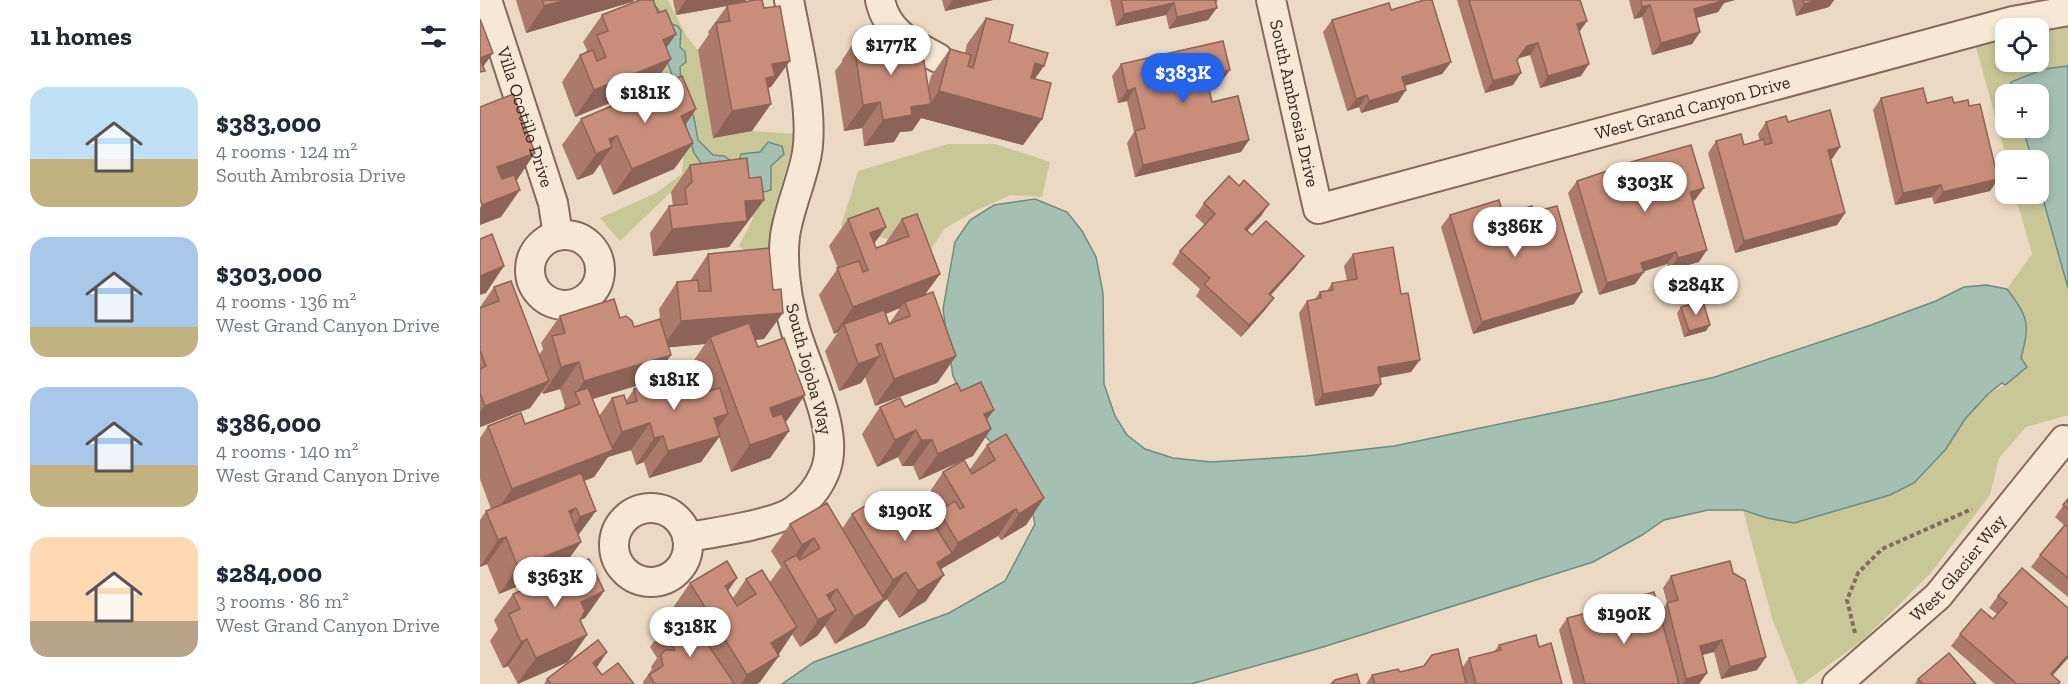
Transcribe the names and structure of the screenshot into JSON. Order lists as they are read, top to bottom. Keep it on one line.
{"streets":{"street":["South Ambrosia Drive","West Grand Canyon Drive","Villa Ocotillo Drive","South Jojoba Way","West Glacier Way"]},"crossings":[["South Ambrosia Drive","West Grand Canyon Drive"]],"page":{"heading":"11 homes","map_buttons":["+","−"],"price":["$177K","$383K","$181K","$303K","$386K","$284K","$181K","$190K","$363K","$190K","$318K"],"list":[{"name":"$383,000","note":"4 rooms · 124 m² · South Ambrosia Drive"},{"name":"$303,000","note":"4 rooms · 136 m² · West Grand Canyon Drive"},{"name":"$386,000","note":"4 rooms · 140 m² · West Grand Canyon Drive"},{"name":"$284,000","note":"3 rooms · 86 m² · West Grand Canyon Drive"}]}}
